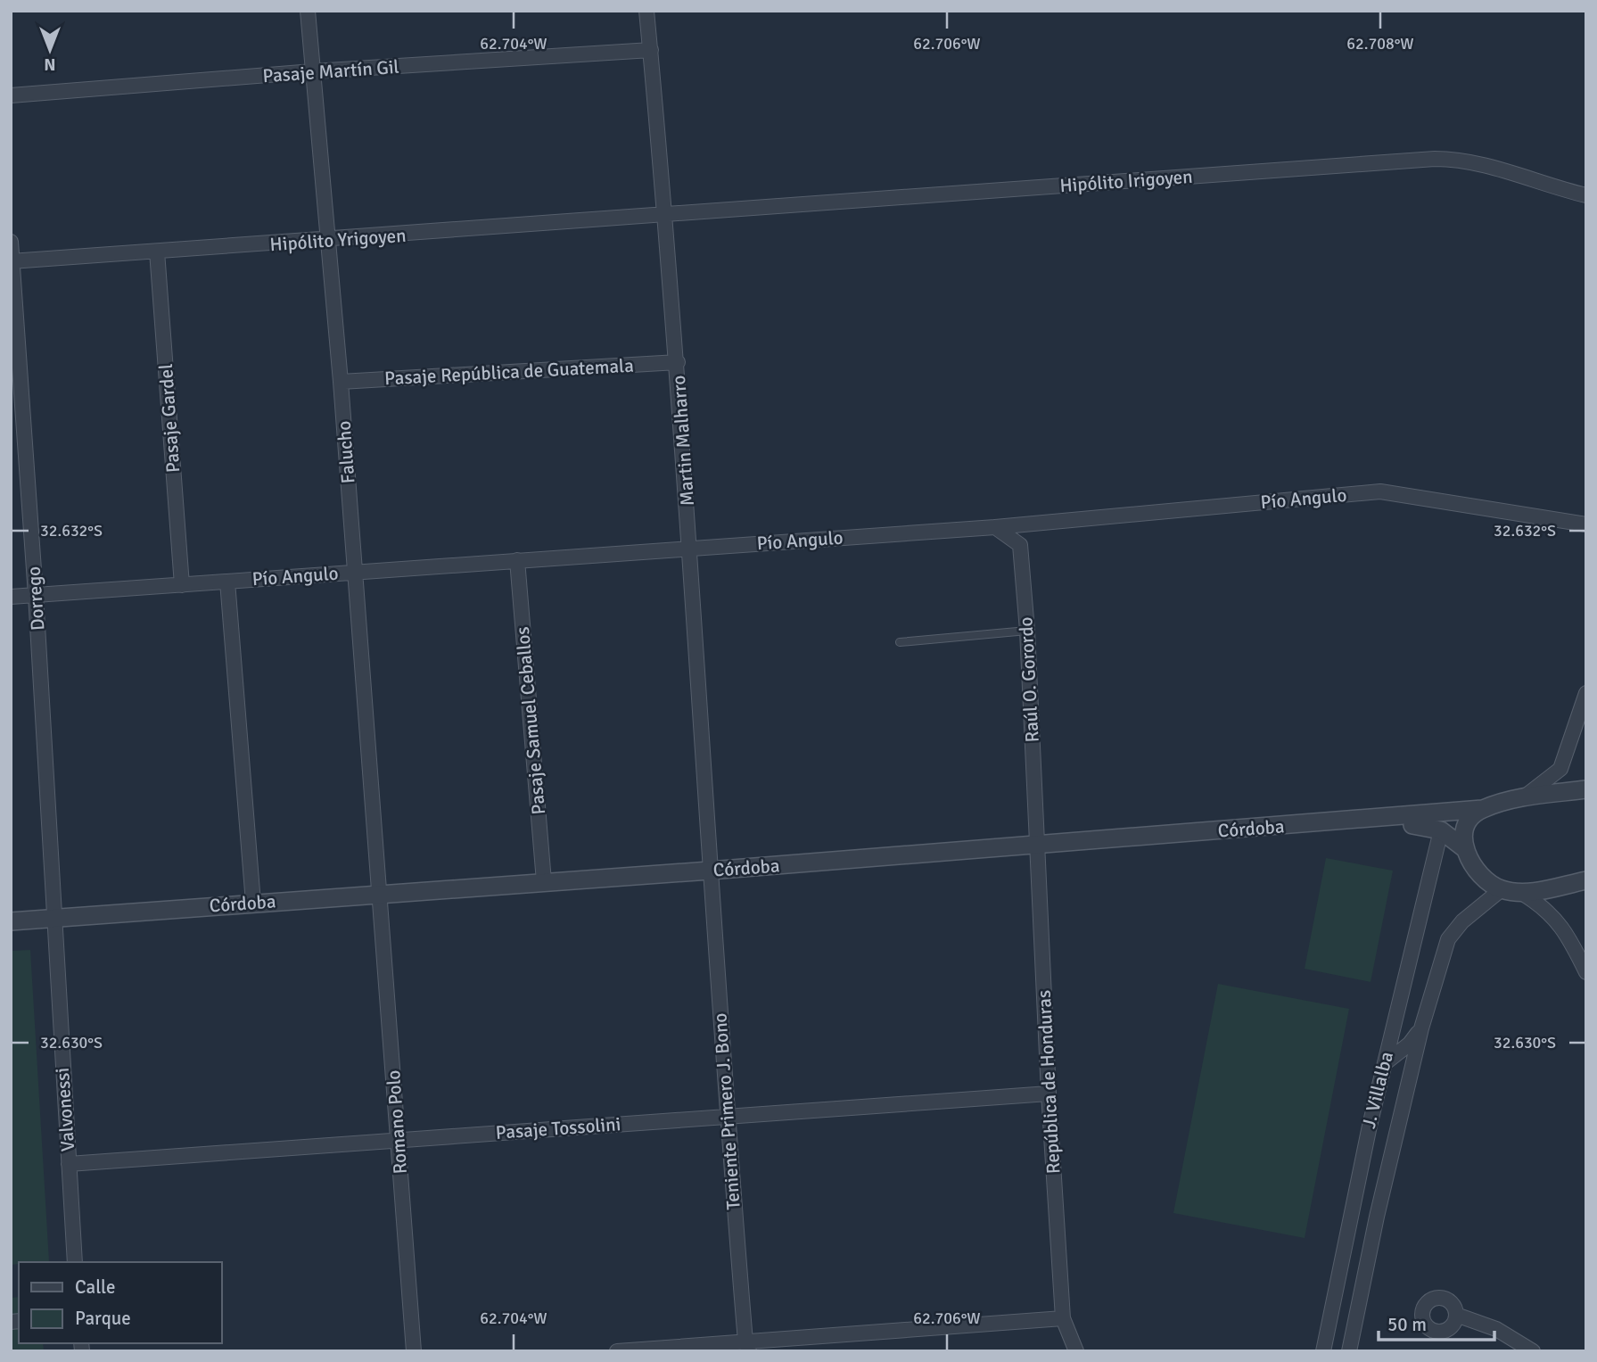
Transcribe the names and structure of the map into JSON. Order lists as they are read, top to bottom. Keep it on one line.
{"streets":{"street":["Pasaje Martín Gil","Hipólito Irigoyen","Hipólito Yrigoyen","Pasaje República de Guatemala","Pasaje Gardel","Martin Malharro","Falucho","Pío Angulo","Dorrego","Raúl O. Gorordo","Pasaje Samuel Ceballos","Córdoba","República de Honduras","J. Villalba","Valvonessi","Teniente Primero J. Bono","Romano Polo","Pasaje Tossolini"]},"crossings":[["Pasaje Martín Gil","Martin Malharro"],["Pasaje Martín Gil","Falucho"],["Hipólito Irigoyen","Hipólito Yrigoyen"],["Hipólito Irigoyen","Martin Malharro"],["Hipólito Yrigoyen","Pasaje Gardel"],["Hipólito Yrigoyen","Martin Malharro"],["Hipólito Yrigoyen","Falucho"],["Hipólito Yrigoyen","Dorrego"],["Pasaje República de Guatemala","Martin Malharro"],["Pasaje República de Guatemala","Falucho"],["Pasaje Gardel","Pío Angulo"],["Martin Malharro","Pío Angulo"],["Martin Malharro","Córdoba"],["Martin Malharro","Teniente Primero J. Bono"],["Falucho","Pío Angulo"],["Falucho","Córdoba"],["Falucho","Romano Polo"],["Pío Angulo","Dorrego"],["Pío Angulo","Raúl O. Gorordo"],["Pío Angulo","Pasaje Samuel Ceballos"],["Dorrego","Córdoba"],["Dorrego","Valvonessi"],["Raúl O. Gorordo","Córdoba"],["Raúl O. Gorordo","República de Honduras"],["Pasaje Samuel Ceballos","Córdoba"],["Córdoba","República de Honduras"],["Córdoba","J. Villalba"],["Córdoba","Valvonessi"],["Córdoba","Teniente Primero J. Bono"],["Córdoba","Romano Polo"],["República de Honduras","Pasaje Tossolini"],["Valvonessi","Pasaje Tossolini"],["Teniente Primero J. Bono","Pasaje Tossolini"],["Romano Polo","Pasaje Tossolini"]],"legend":["Calle","Parque"],"scale_bar":"50 m","north":"bottom","coordinates":["62.704°W","62.706°W","62.708°W","32.632°S","32.630°S"]}
